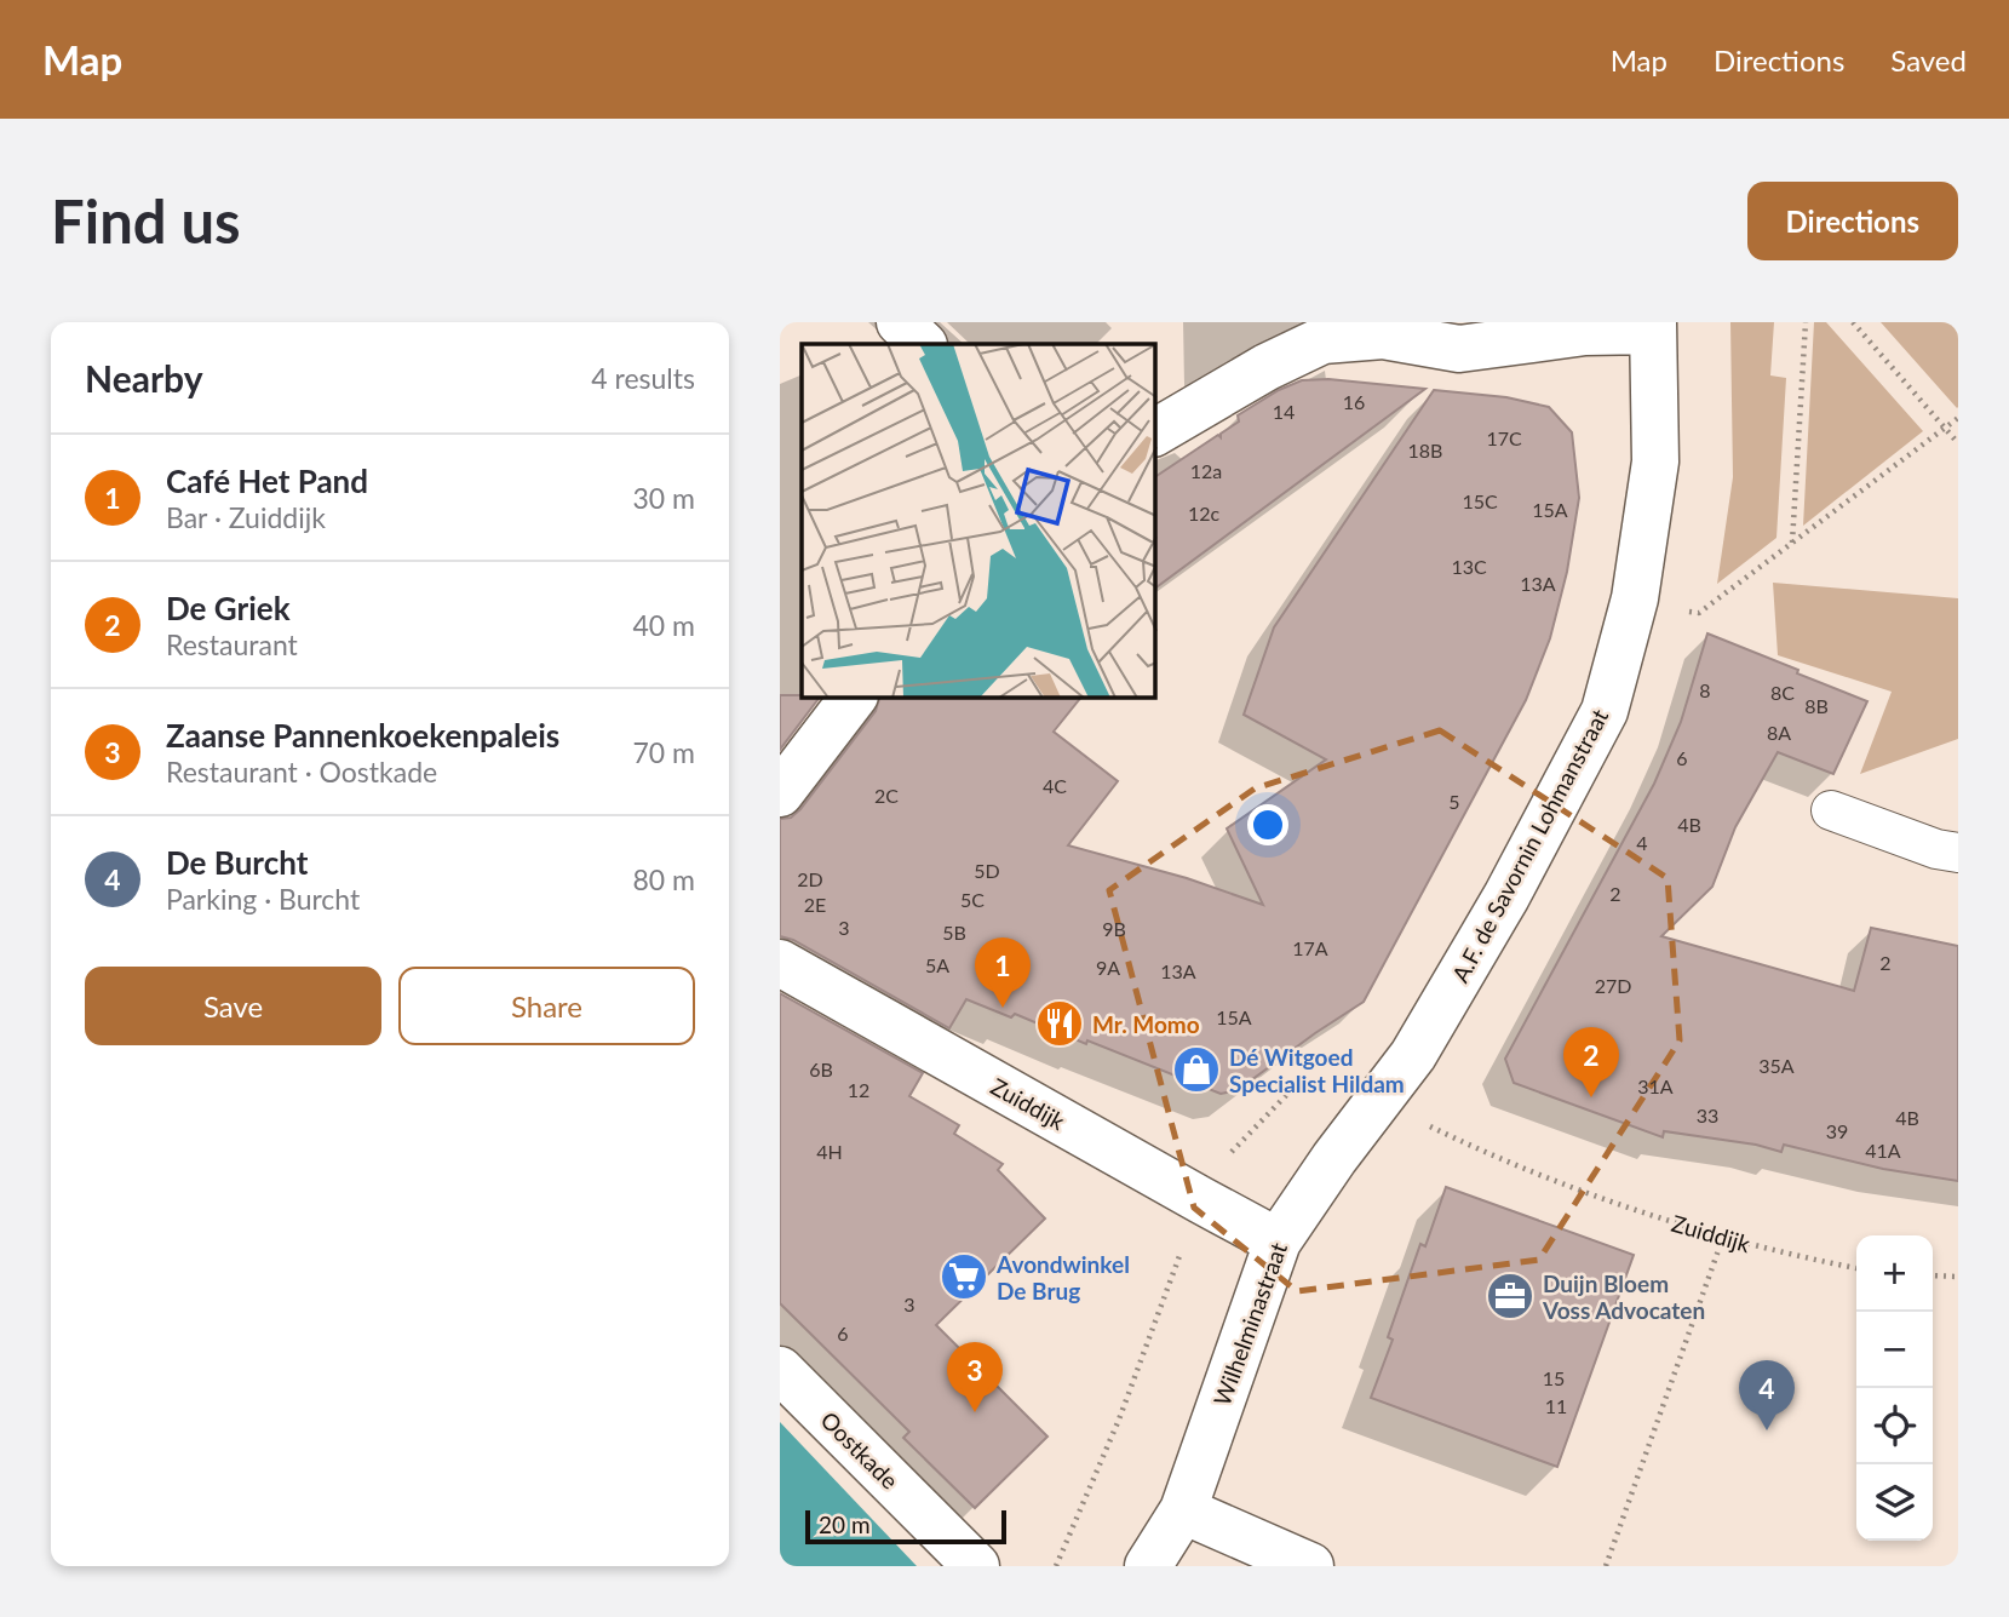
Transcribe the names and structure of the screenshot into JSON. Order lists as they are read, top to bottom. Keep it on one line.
{"streets":{"street":["A.F. de Savornin Lohmanstraat","Zuiddijk","Wilhelminastraat","Oostkade"]},"crossings":[["A.F. de Savornin Lohmanstraat","Wilhelminastraat"],["Zuiddijk","Wilhelminastraat"]],"places":{"restaurant":["Mr. Momo"],"shop":["Dé Witgoed Specialist Hildam"],"supermarket":["Avondwinkel De Brug"],"office":["Duijn Bloem Voss Advocaten"]},"house_numbers":["16","14","17C","18B","12a","15C","15A","12c","13C","13A","8","8C","8B","8A","6","4C","2C","5","4B","4","5D","2D","2","5C","2E","3","9B","5B","17A","2","5A","9A","13A","27D","15A","35A","6B","31A","12","33","4B","39","41A","4H","3","6","15","11"],"scale_bar":"20 m","page":{"header":"Map","nav":["Map","Directions","Saved"],"buttons":["Directions",["Save","Share"]],"title":"Find us","heading":["Nearby","4 results"],"list":[{"mark":"1","name":"Café Het Pand","note":"Bar · Zuiddijk","value":"30 m"},{"mark":"2","name":"De Griek","note":"Restaurant","value":"40 m"},{"mark":"3","name":"Zaanse Pannenkoekenpaleis","note":"Restaurant · Oostkade","value":"70 m"},{"mark":"4","name":"De Burcht","note":"Parking · Burcht","value":"80 m"}],"pins":["1","2","3","4"],"map_buttons":["+","−"],"scale":"20 m"}}
